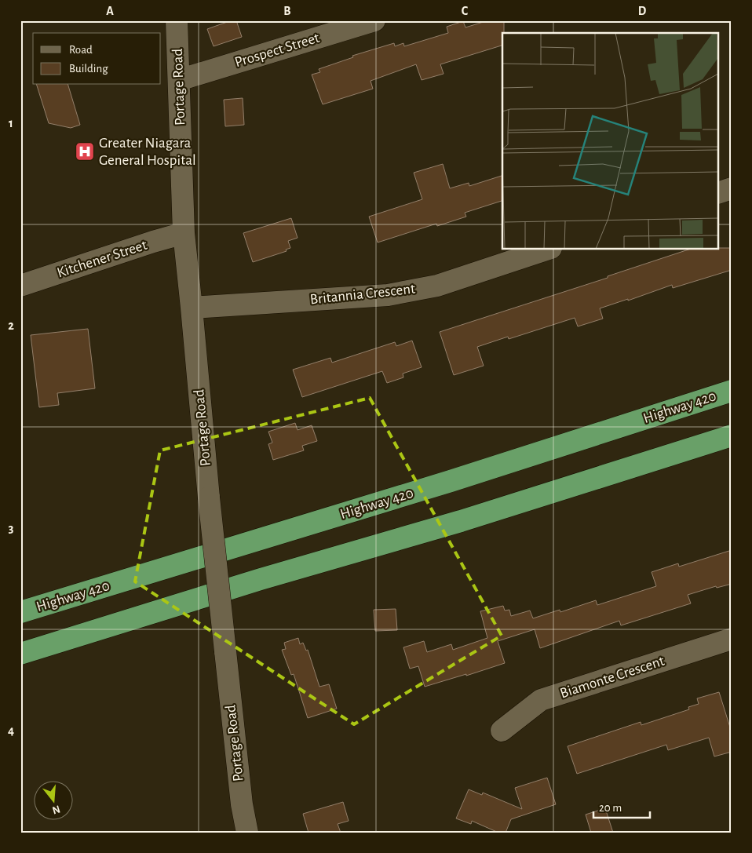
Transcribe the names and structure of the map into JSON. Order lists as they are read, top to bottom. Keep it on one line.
{"streets":{"highway":["Highway 420"],"street":["Prospect Street","Portage Road","Kitchener Street","Britannia Crescent","Biamonte Crescent"]},"crossings":[["Prospect Street","Portage Road"],["Portage Road","Kitchener Street"],["Portage Road","Britannia Crescent"]],"places":{"hospital":["Greater Niagara General Hospital"]},"legend":["Road","Building"],"scale_bar":"20 m","north":"bottom","grid":{"columns":["A","B","C","D"],"rows":["1","2","3","4"]}}
